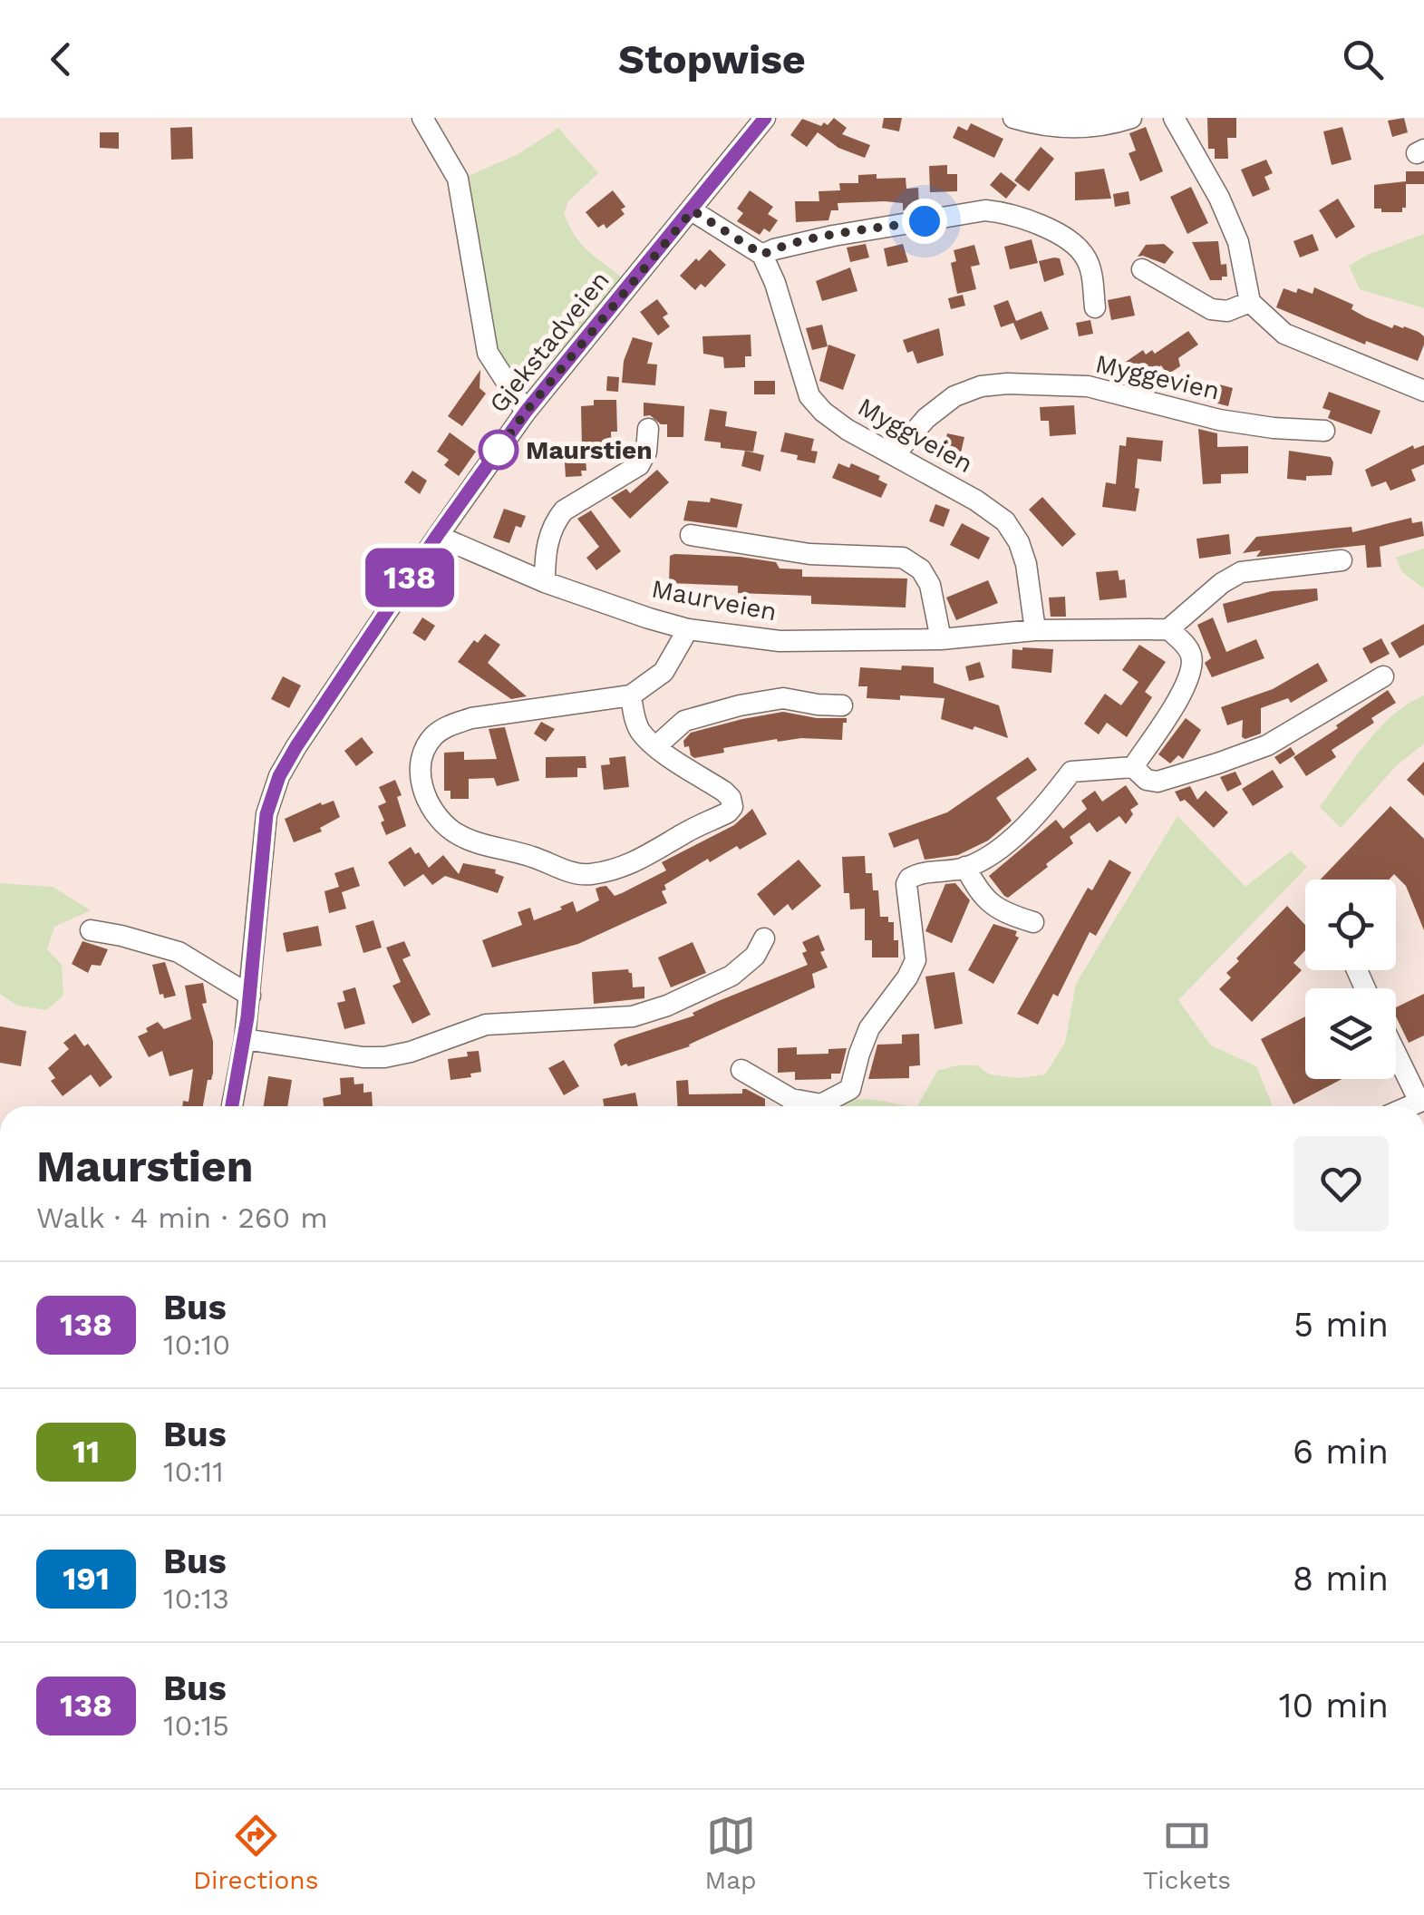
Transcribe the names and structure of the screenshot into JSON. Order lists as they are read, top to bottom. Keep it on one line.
{"streets":{"street":["Gjekstadveien","Myggevien","Myggveien","Maurveien"]},"crossings":[["Gjekstadveien","Maurveien"],["Myggevien","Myggveien"],["Myggveien","Maurveien"]],"places":["Maurstien"],"lines":["bus line 138"],"page":{"header":"Stopwise","on_map":"138","heading":["Maurstien","Walk · 4 min · 260 m"],"list":[{"mark":"138","name":"Bus","note":"10:10","value":"5 min"},{"mark":"11","name":"Bus","note":"10:11","value":"6 min"},{"mark":"191","name":"Bus","note":"10:13","value":"8 min"},{"mark":"138","name":"Bus","note":"10:15","value":"10 min"}],"tabs":["Directions","Map","Tickets"]}}
